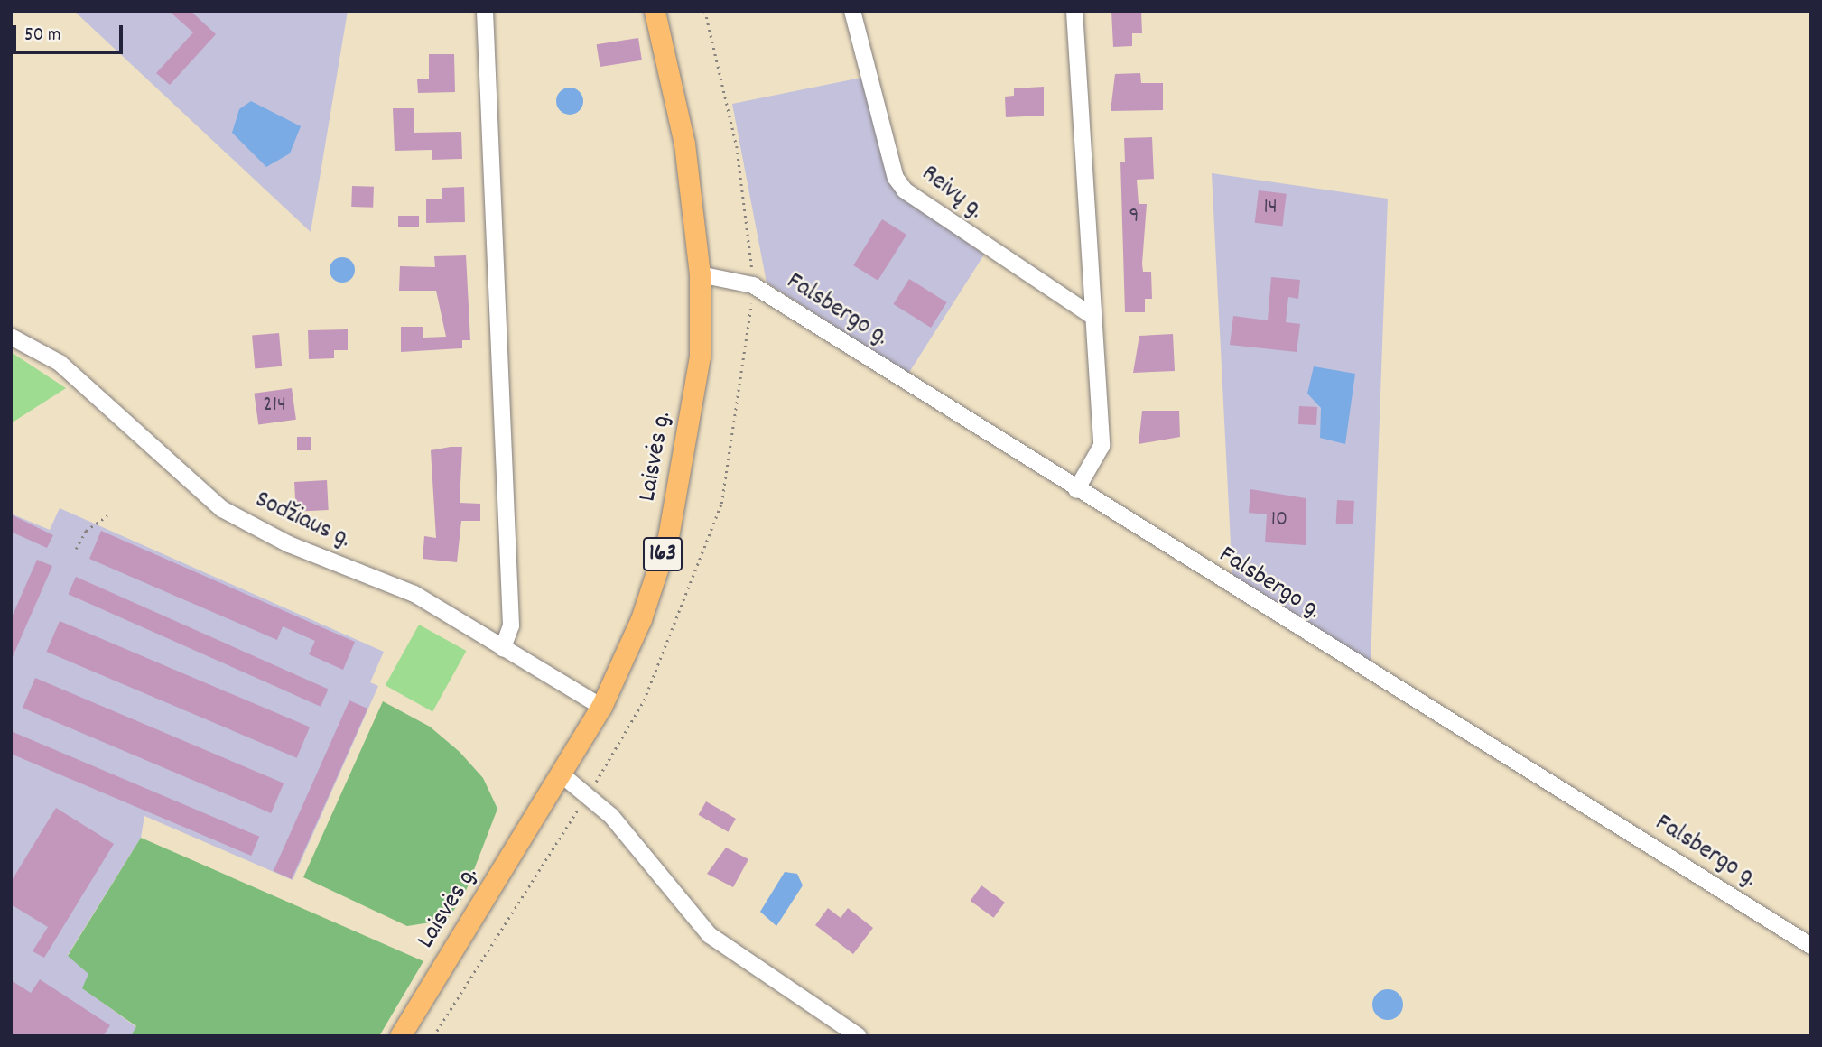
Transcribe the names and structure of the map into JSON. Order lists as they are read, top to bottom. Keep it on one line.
{"streets":{"main road":["Laisvės g.","163"],"street":["Reivų g.","Falsbergo g.","Sodžiaus g."]},"crossings":[["Falsbergo g.","Laisvės g."],["Laisvės g.","Sodžiaus g."]],"house_numbers":["14","9","214","10"],"scale_bar":"50 m"}
